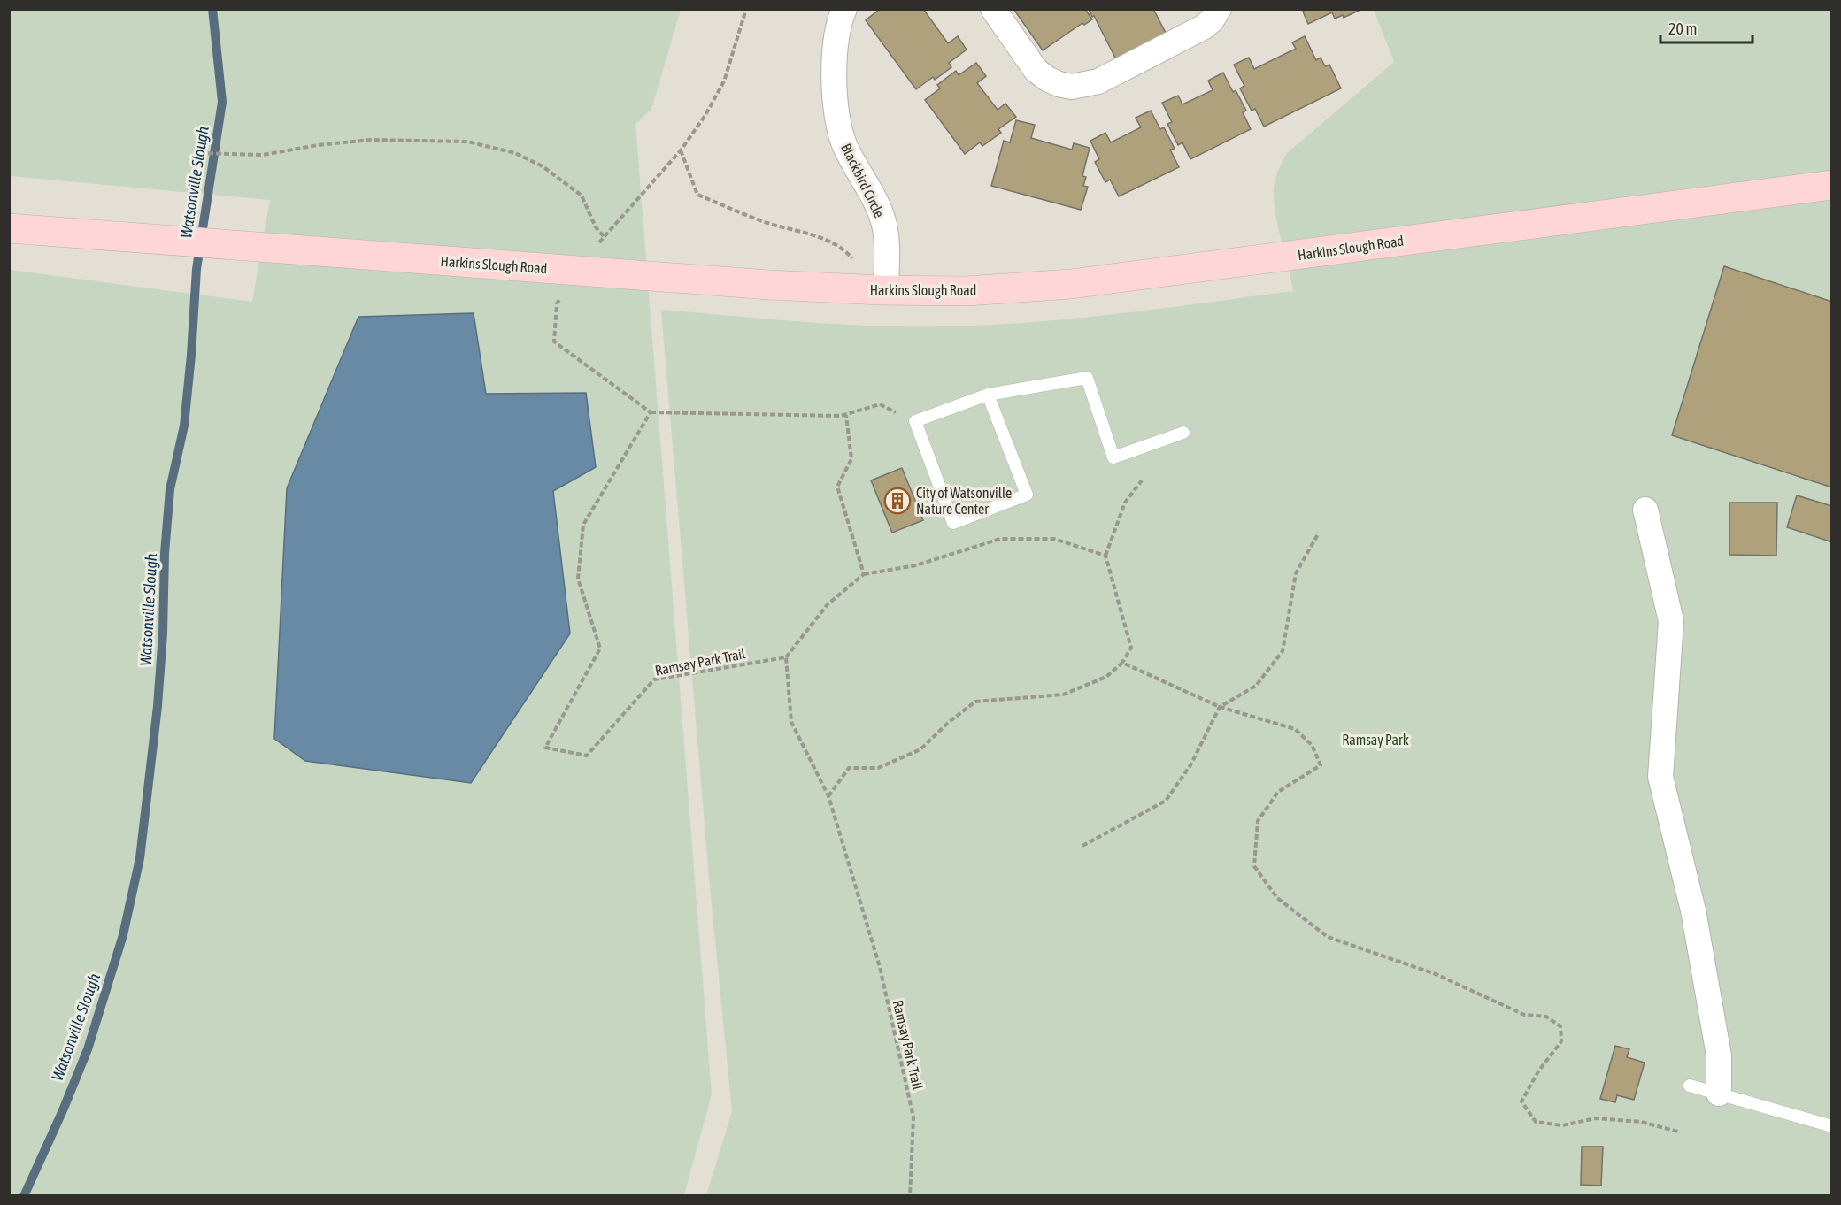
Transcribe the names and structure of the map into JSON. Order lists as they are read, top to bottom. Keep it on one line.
{"streets":{"main road":["Harkins Slough Road"],"street":["Blackbird Circle"],"path":["Ramsay Park Trail"]},"crossings":[["Blackbird Circle","Harkins Slough Road"]],"water":["Watsonville Slough"],"parks":["Ramsay Park"],"places":{"building":["City of Watsonville Nature Center"]},"scale_bar":"20 m"}
